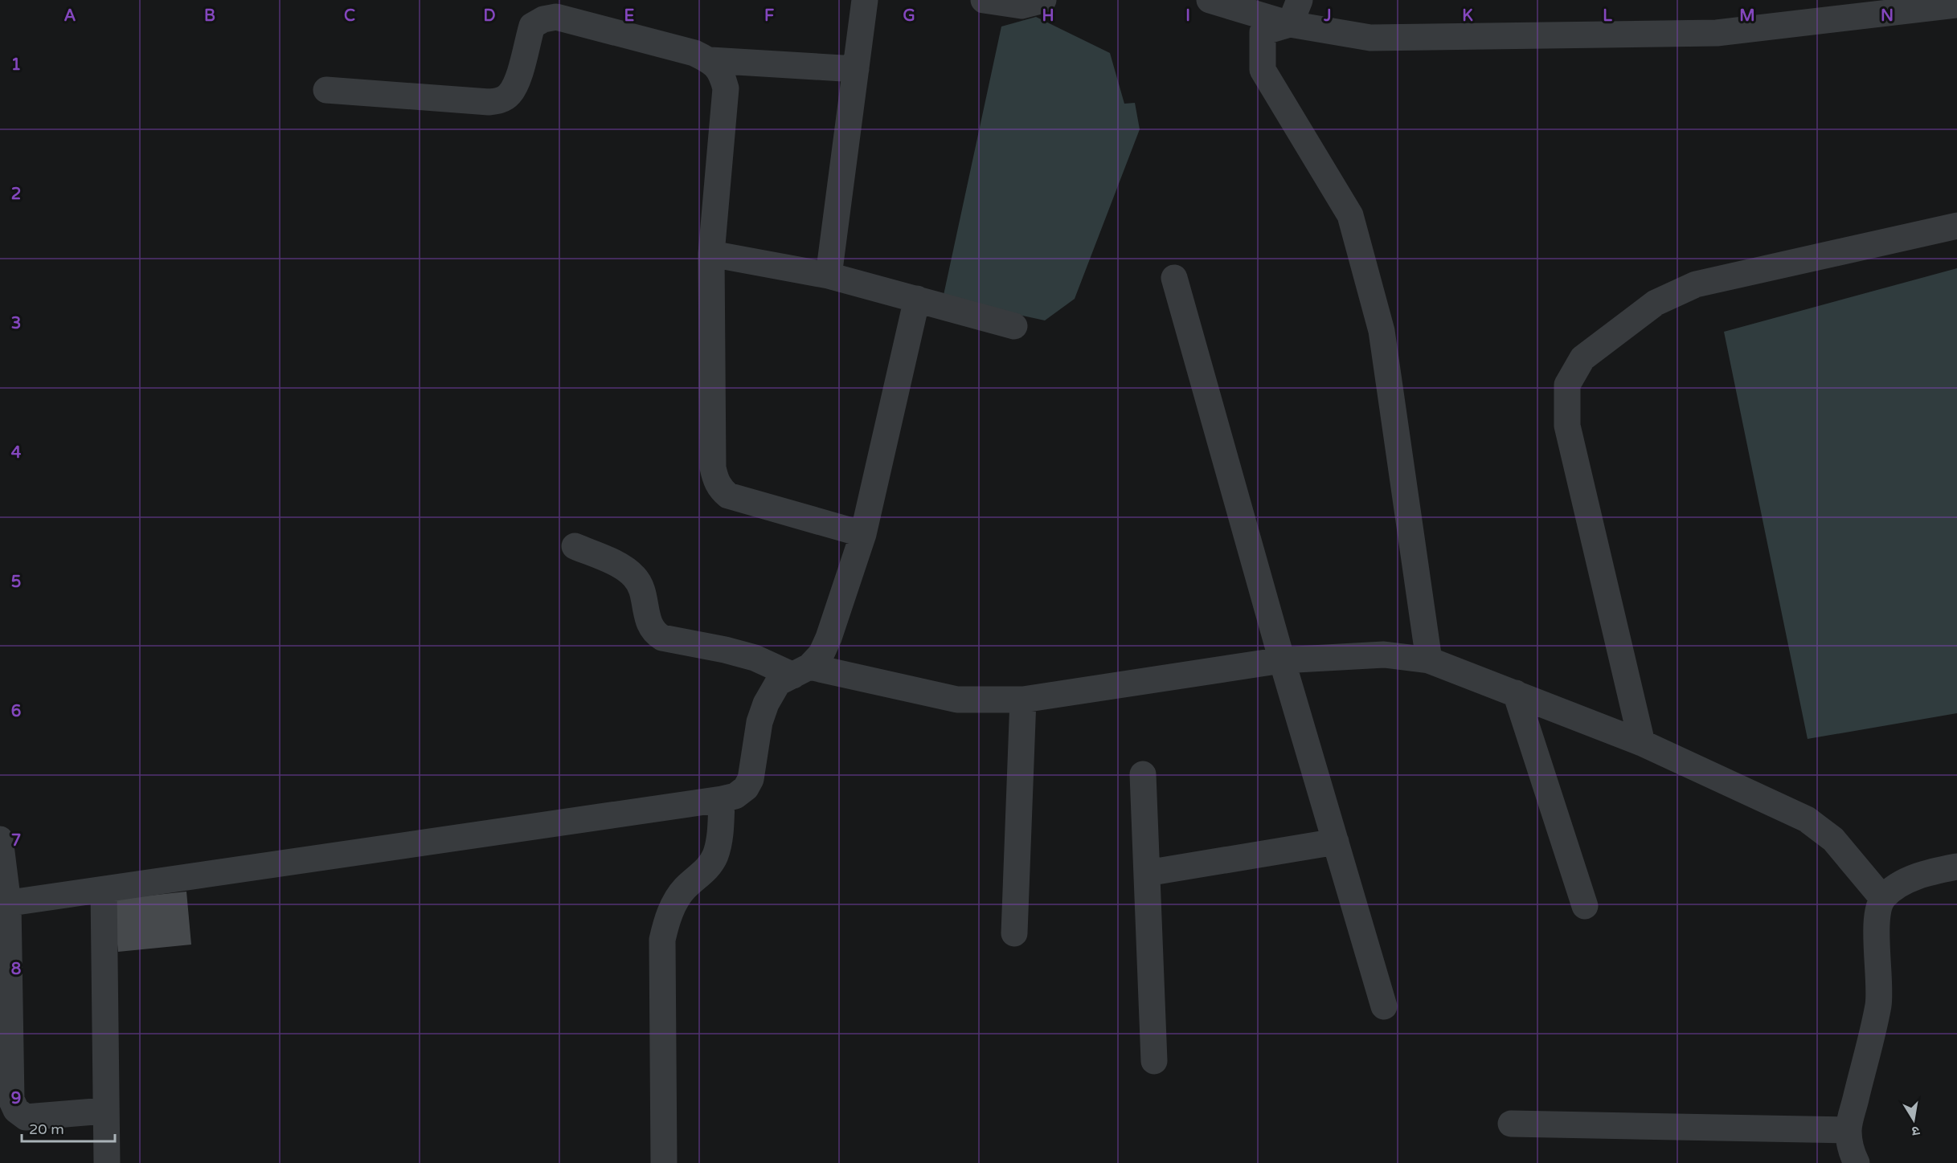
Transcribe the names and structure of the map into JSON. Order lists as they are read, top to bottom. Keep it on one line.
{"scale_bar":"20 m","north":"bottom","grid":{"columns":["A","B","C","D","E","F","G","H","I","J","K","L","M","N"],"rows":["1","2","3","4","5","6","7","8","9"]}}
